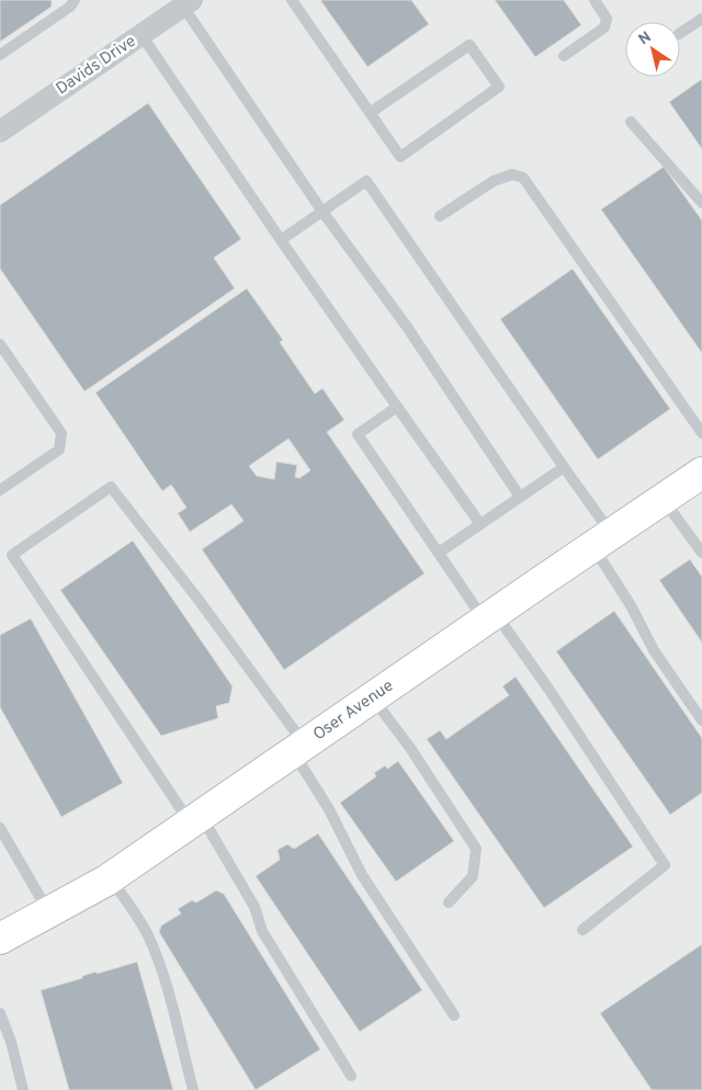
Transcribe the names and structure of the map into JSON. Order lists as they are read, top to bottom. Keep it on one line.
{"streets":{"street":["Davids Drive","Oser Avenue"]},"north":"top left"}
